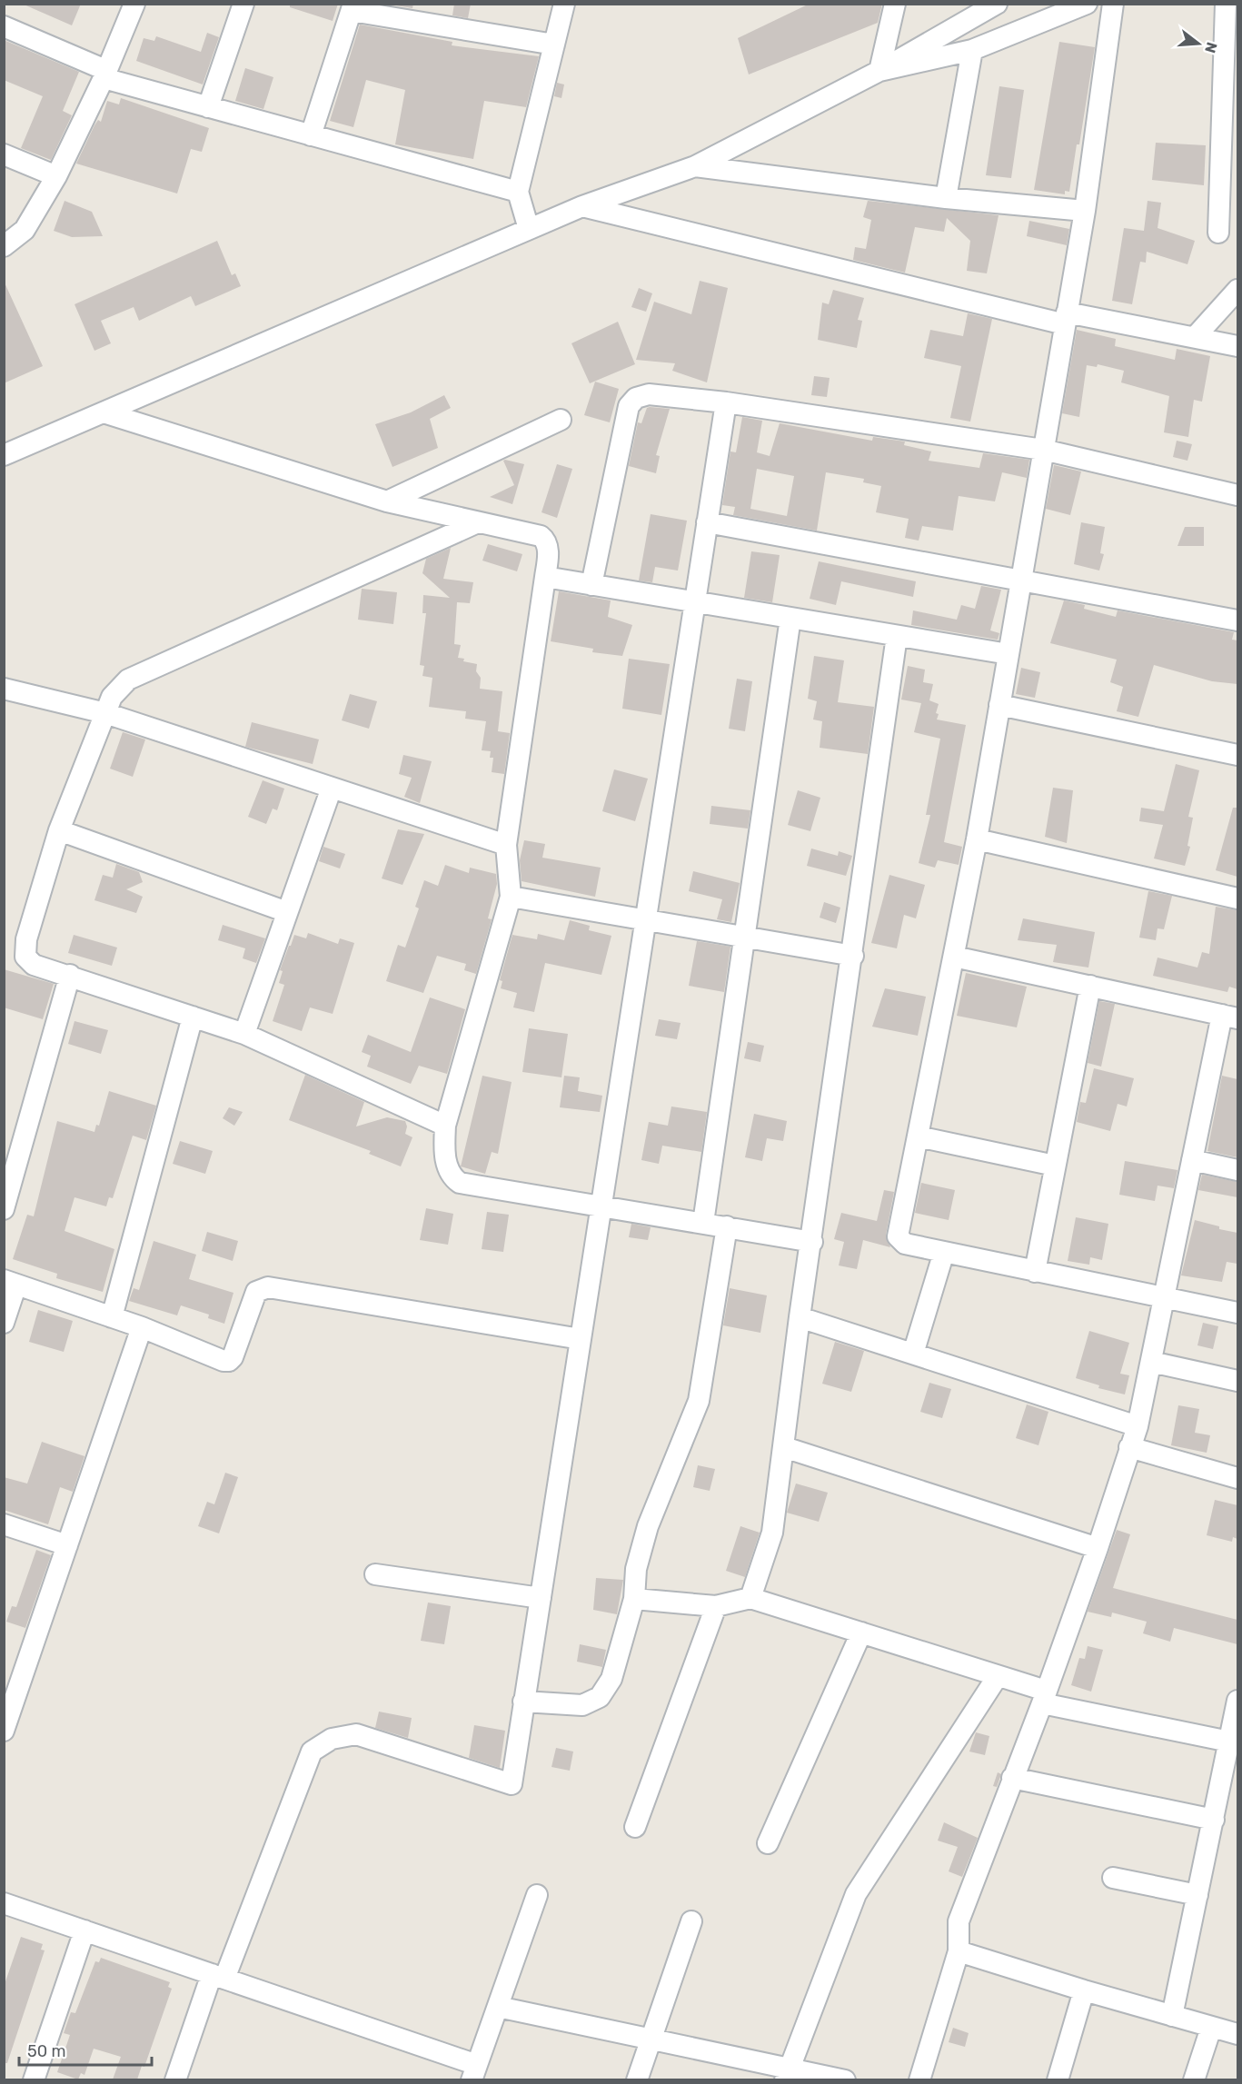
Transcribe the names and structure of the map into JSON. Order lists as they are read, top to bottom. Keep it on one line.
{"scale_bar":"50 m","north":"right"}
